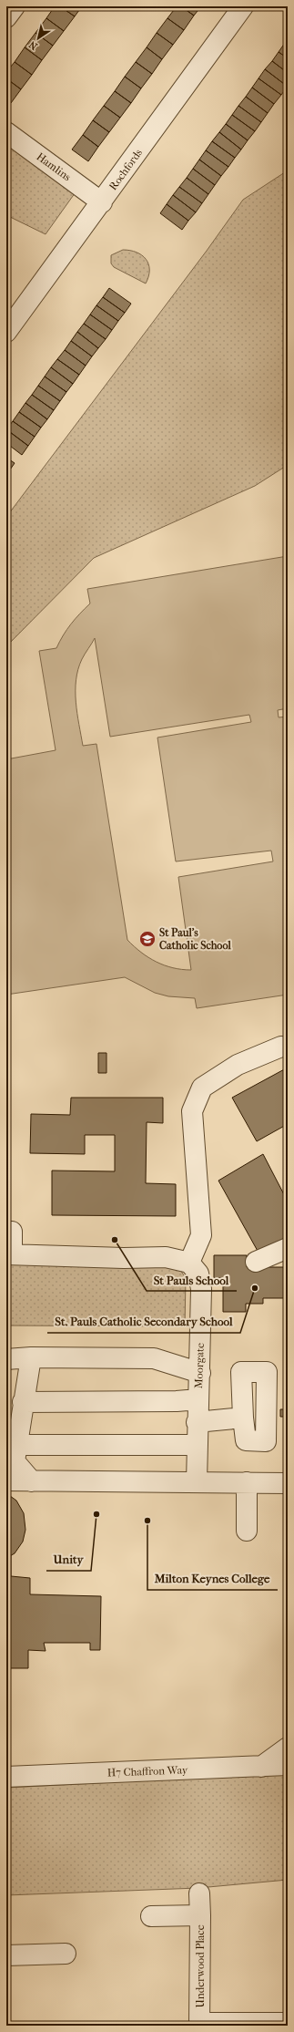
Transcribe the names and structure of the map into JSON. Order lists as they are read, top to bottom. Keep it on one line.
{"streets":{"street":["Hamlins","Rochfords","Moorgate","H7 Chaffron Way","Underwood Place"]},"crossings":[["Hamlins","Rochfords"]],"places":{"school or university":["St Paul's Catholic School"],"other":["St Pauls School","St. Pauls Catholic Secondary School","Unity","Milton Keynes College"]},"north":"bottom left"}
